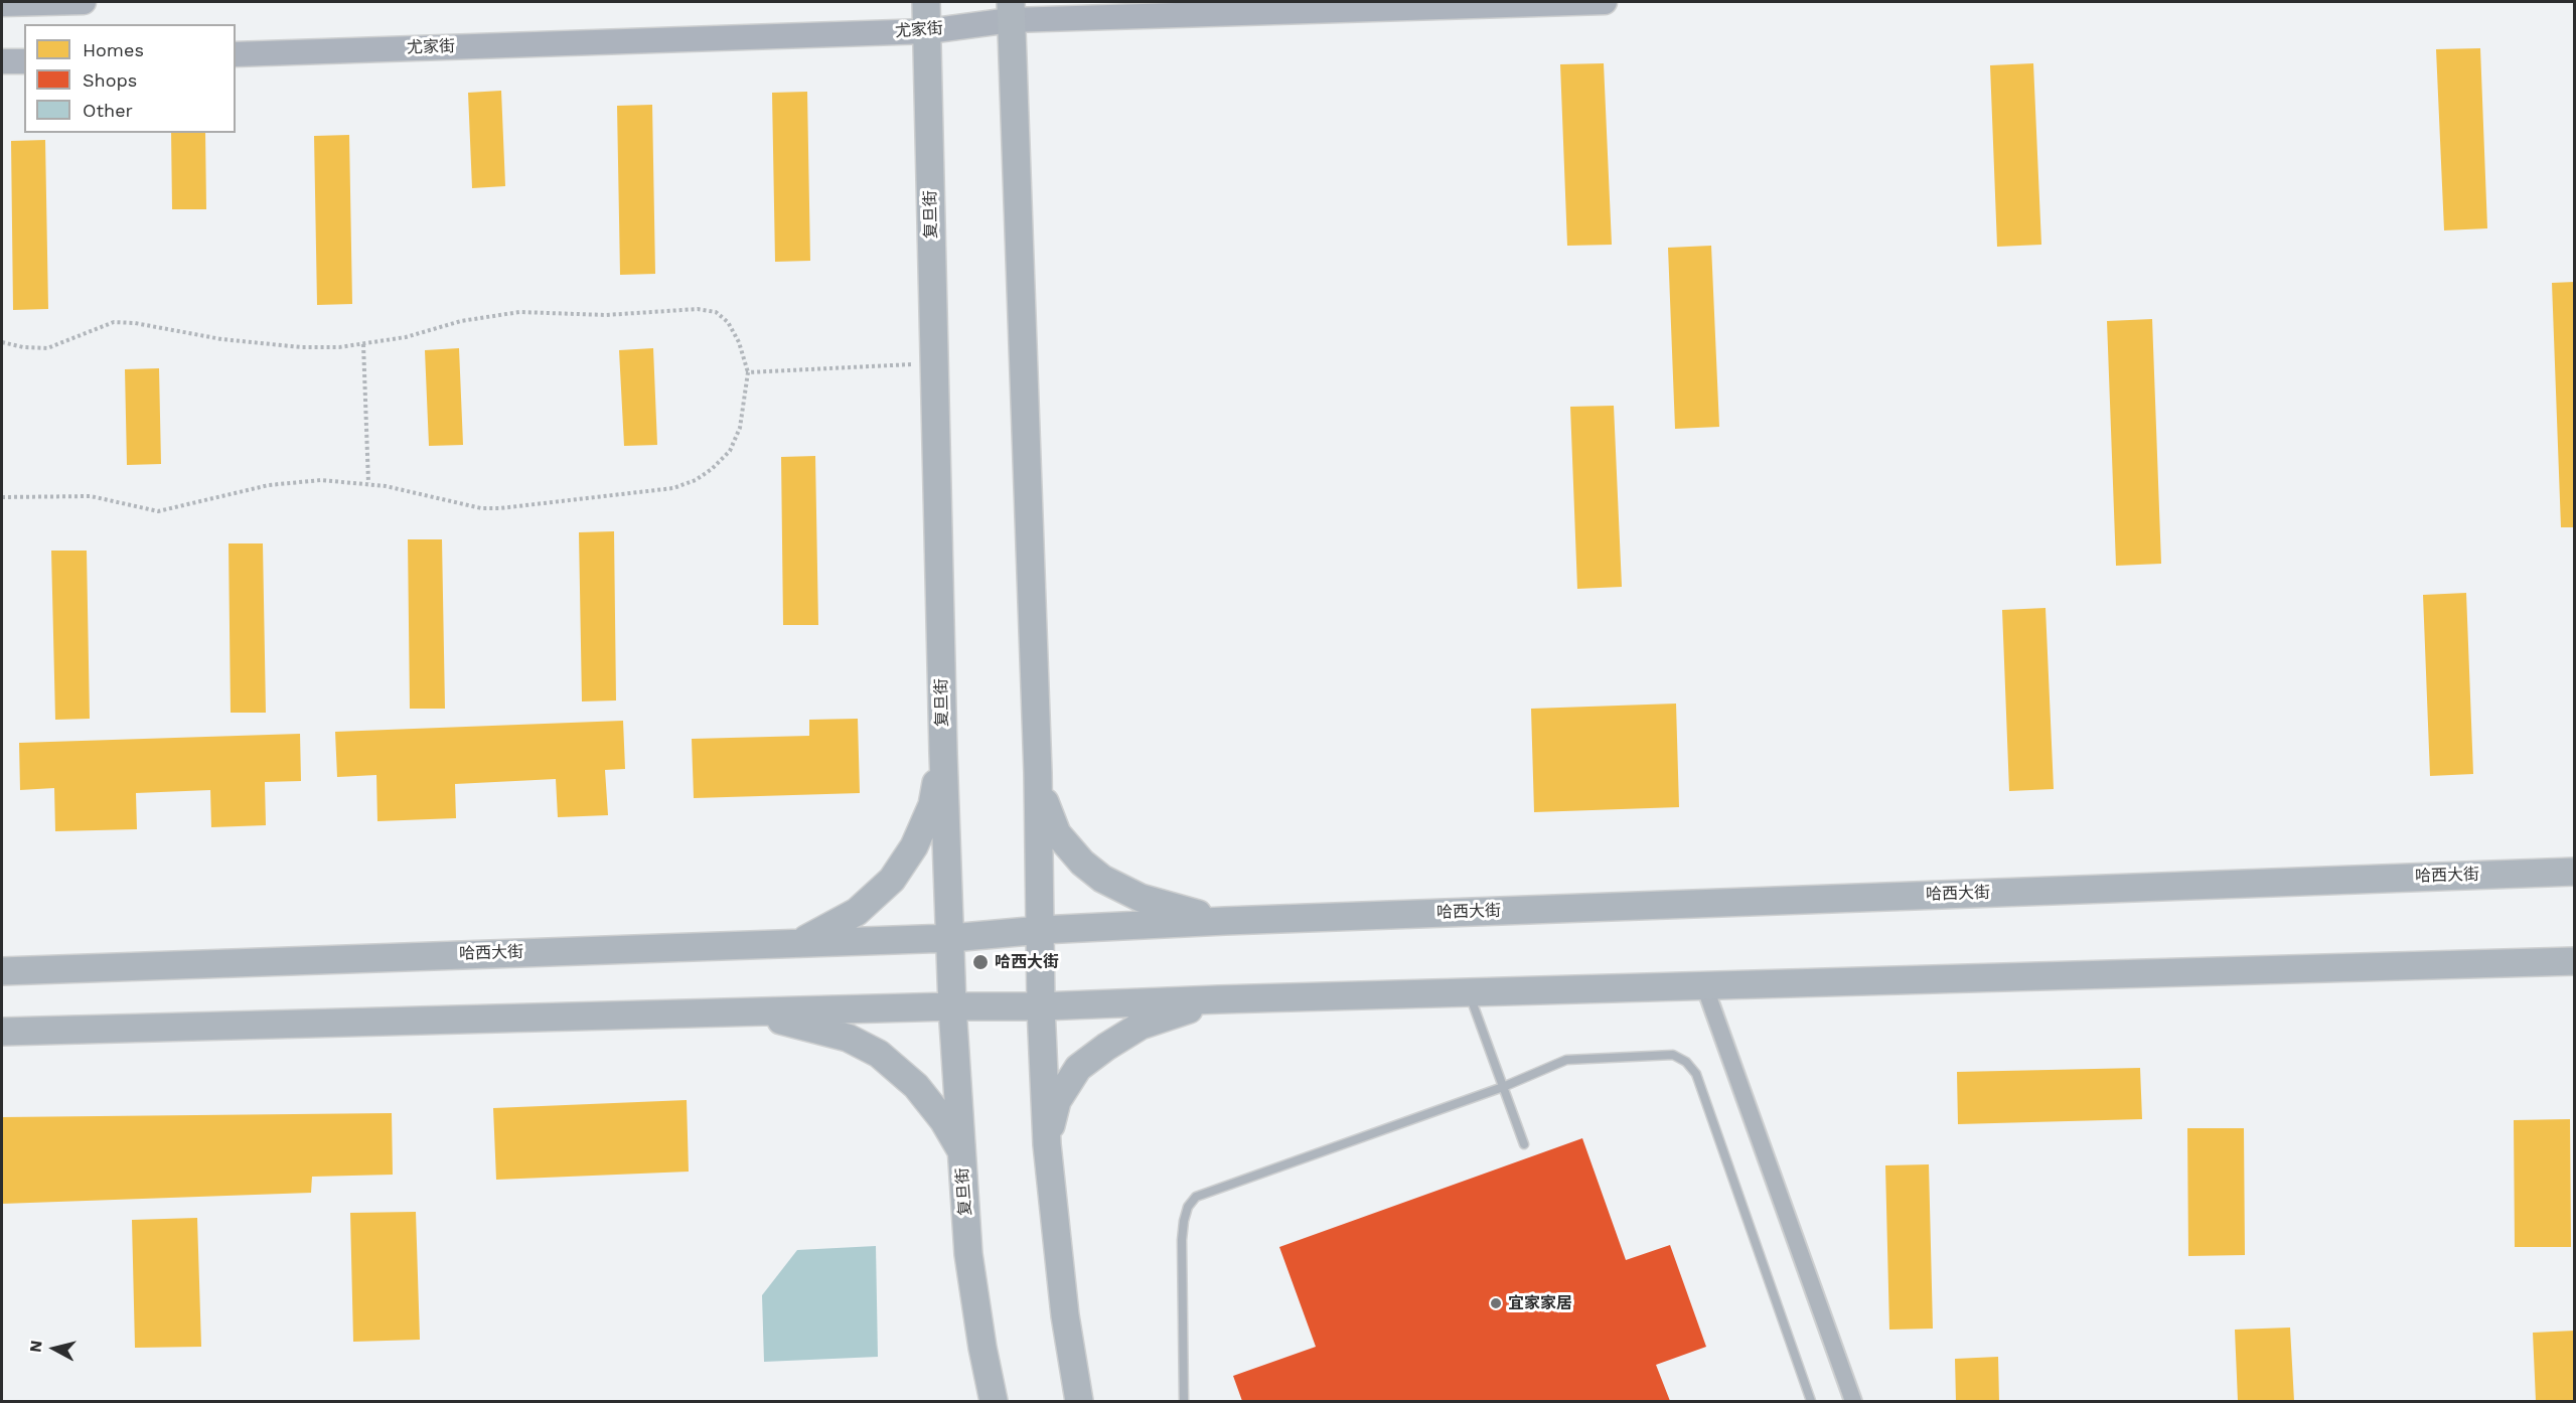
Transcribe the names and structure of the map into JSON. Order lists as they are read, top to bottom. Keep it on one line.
{"streets":{"main road":["尤家街","复旦街","哈西大街"]},"crossings":[["尤家街","复旦街"],["复旦街","哈西大街"]],"places":["哈西大街","宜家家居"],"legend":["Homes","Shops","Other"],"north":"left"}
